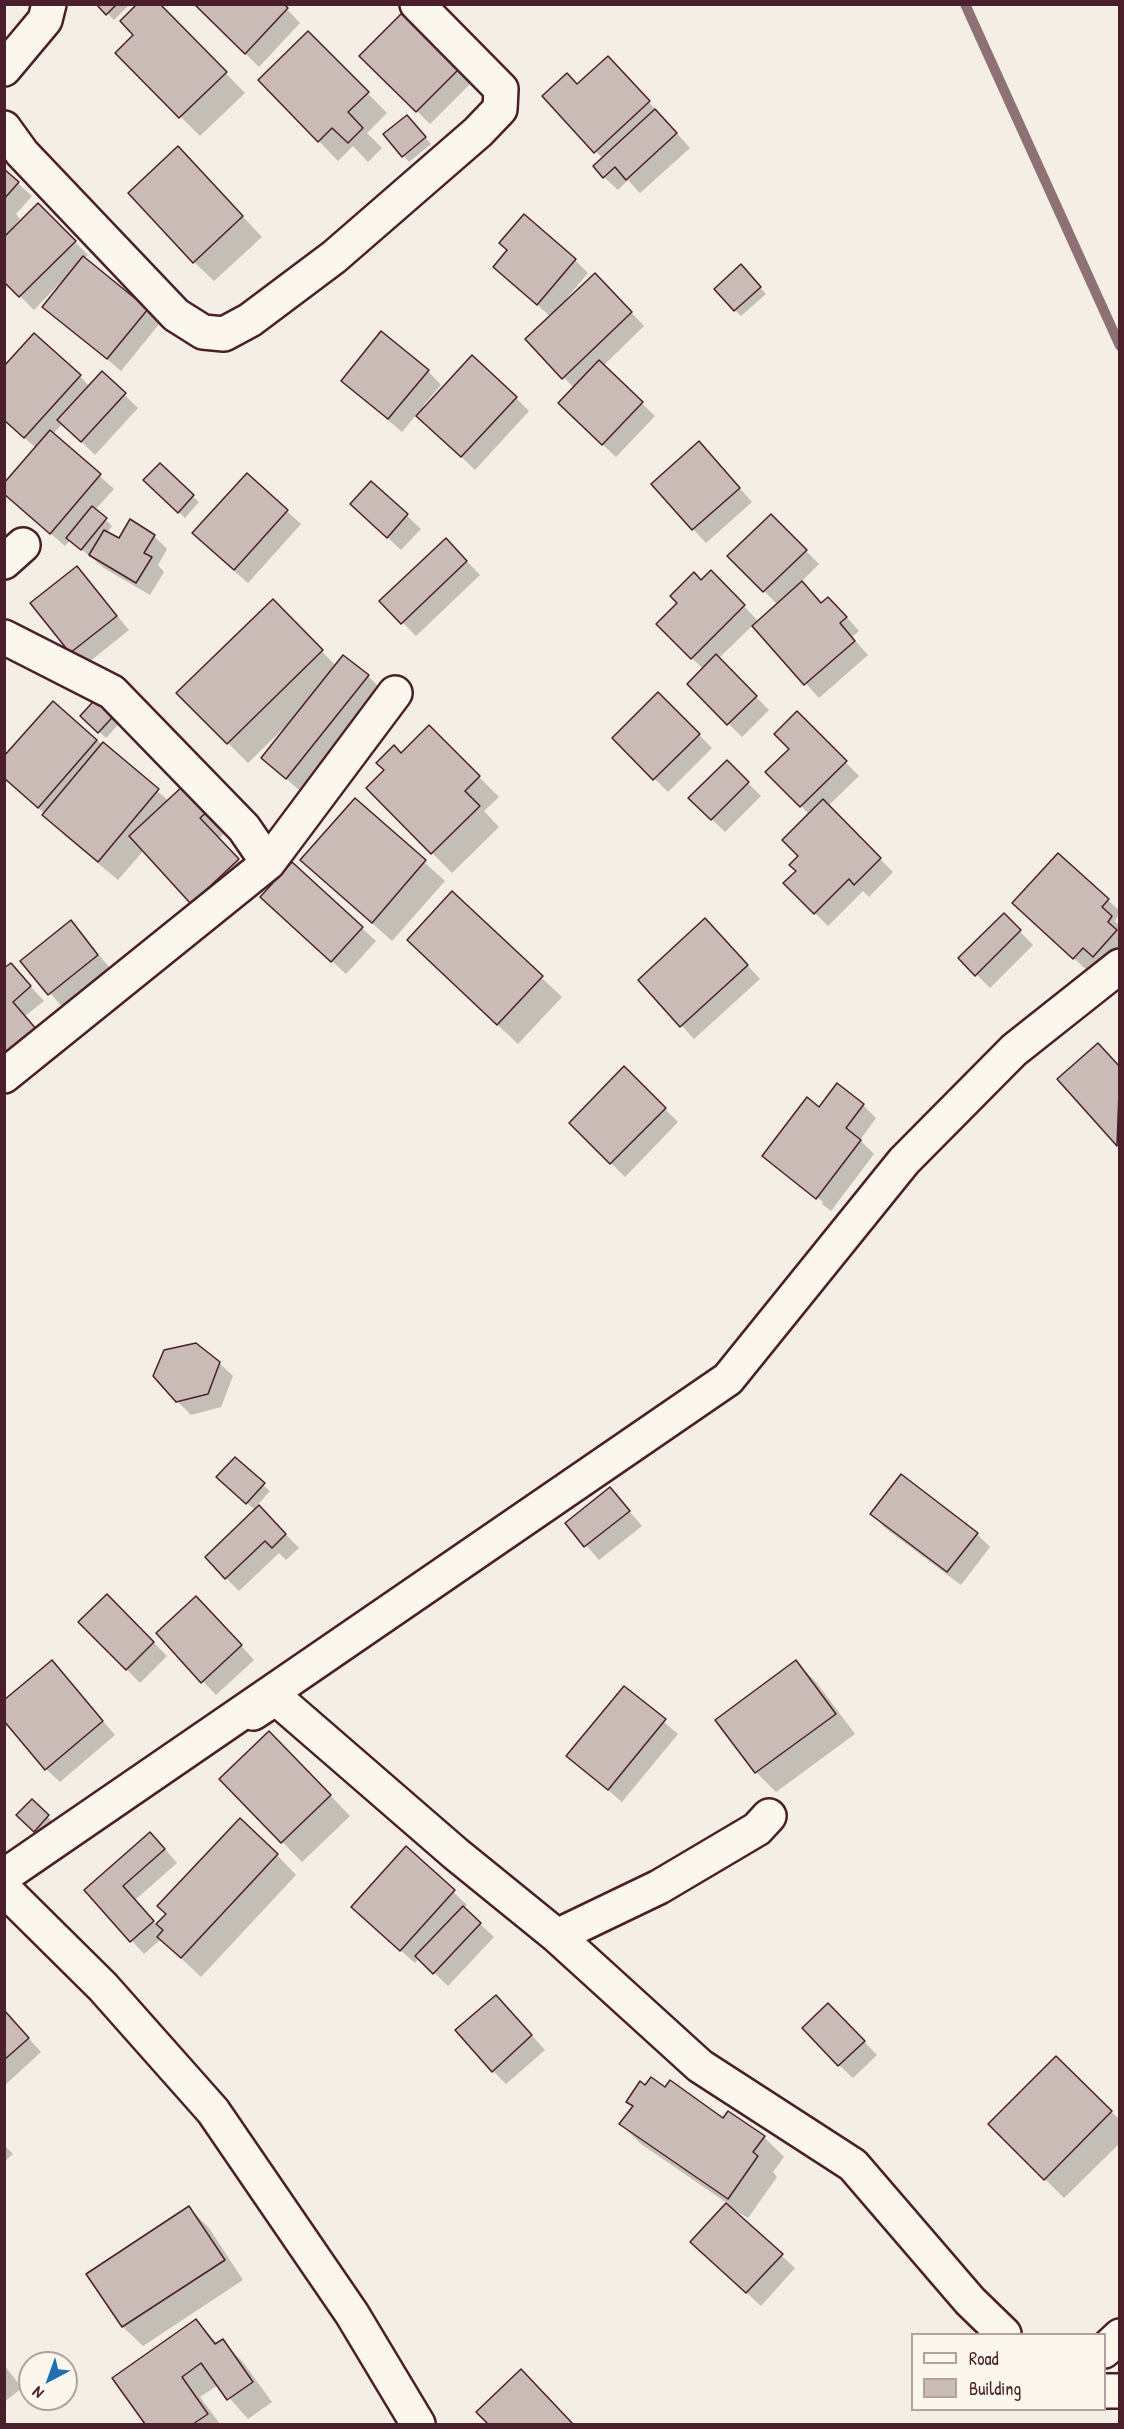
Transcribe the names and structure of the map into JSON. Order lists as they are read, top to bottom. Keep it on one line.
{"legend":["Road","Building"],"north":"bottom left"}
